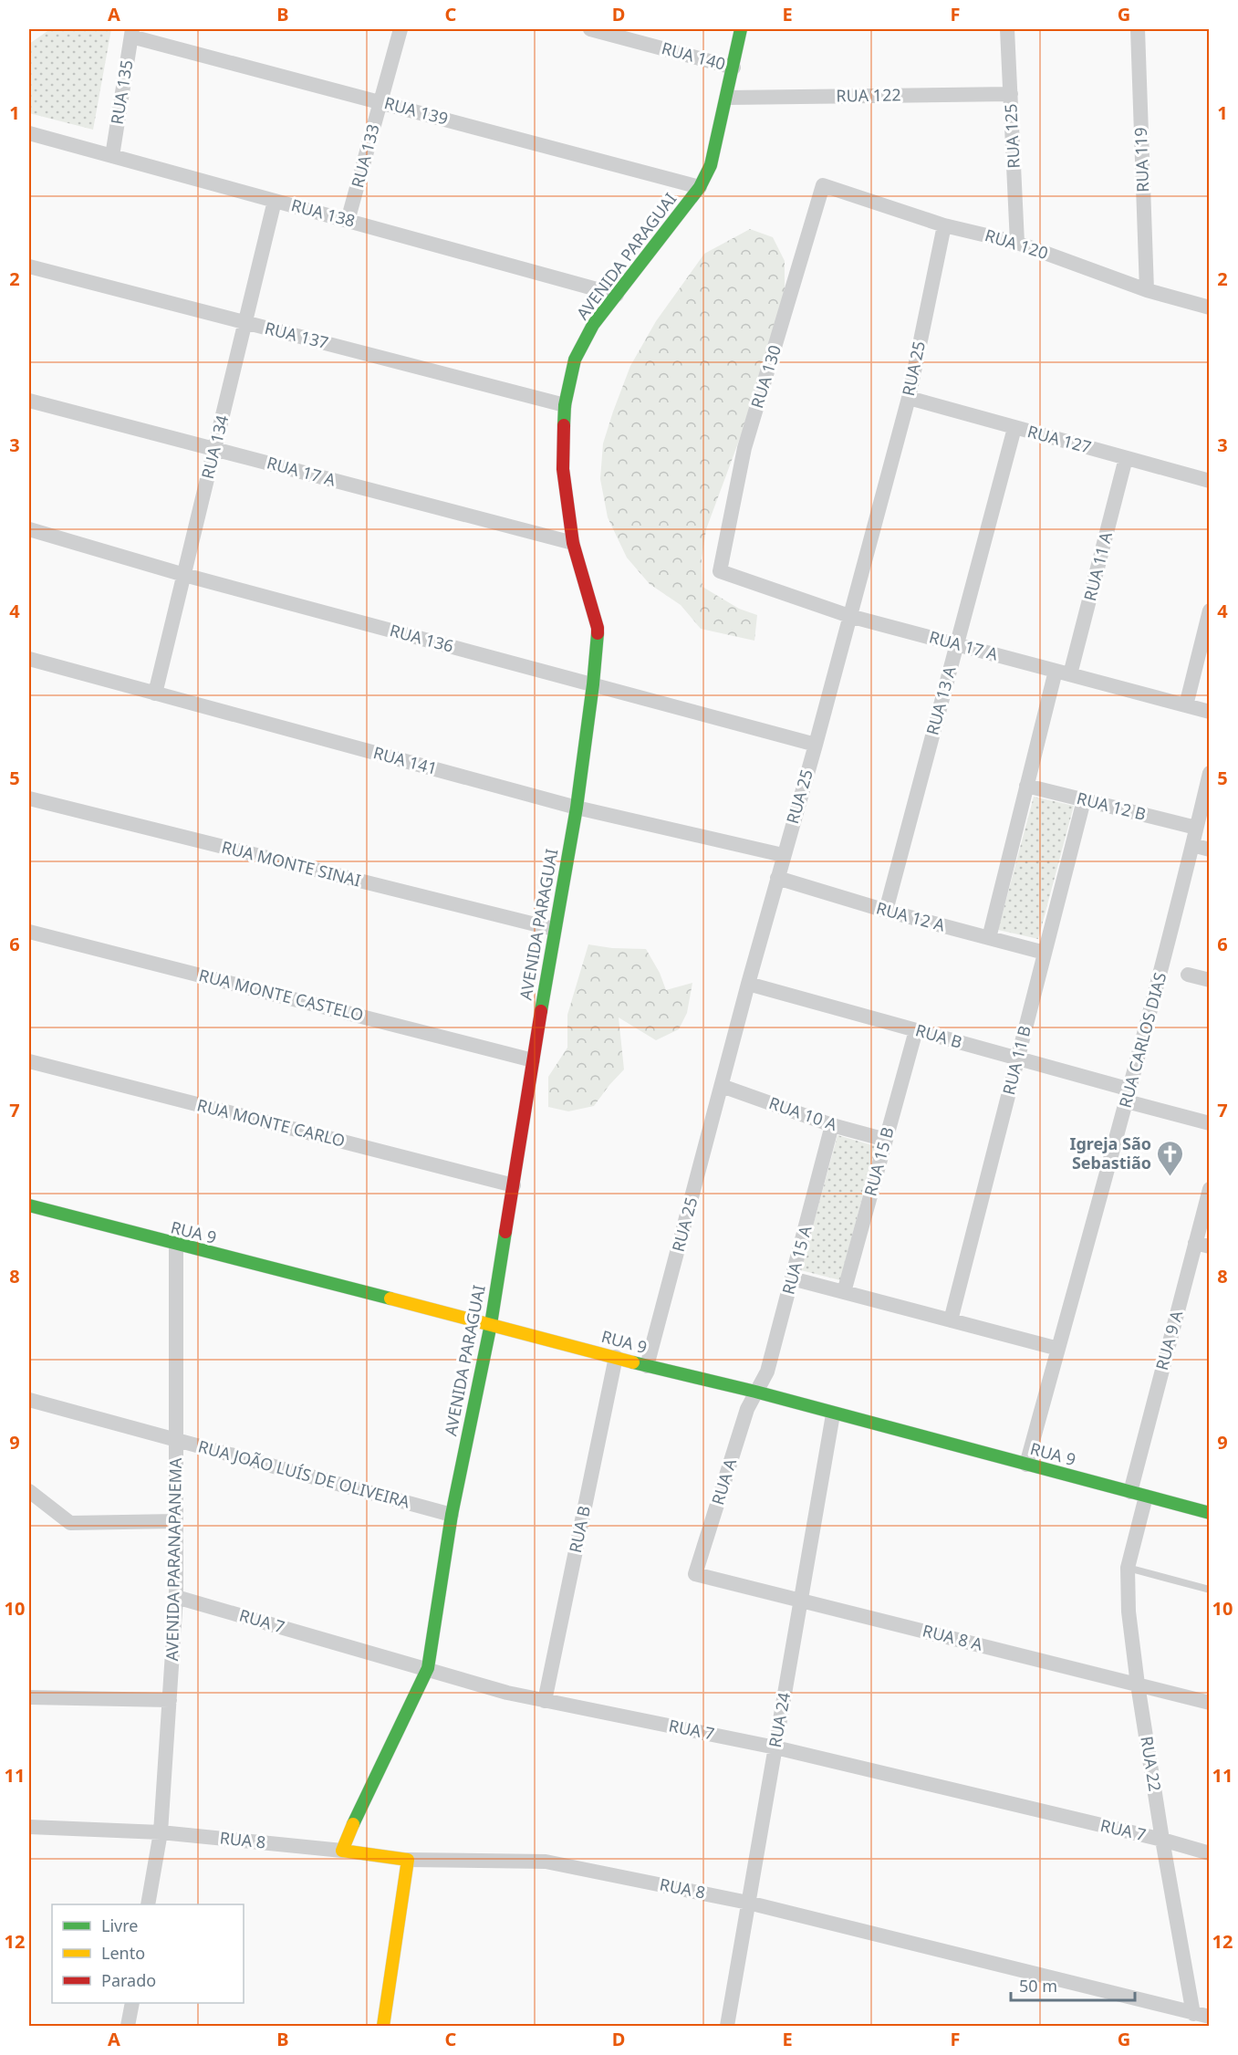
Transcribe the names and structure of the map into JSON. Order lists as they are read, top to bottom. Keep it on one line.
{"streets":{"street":["RUA 140","RUA 135","RUA 122","RUA 139","RUA 125","RUA 133","RUA 119","RUA 138","RUA 120","AVENIDA PARAGUAI","RUA 137","RUA 25","RUA 130","RUA 127","RUA 134","RUA 17 A","RUA 11 A","RUA 136","RUA 13 A","RUA 141","RUA 12 B","RUA MONTE SINAI","RUA 12 A","RUA MONTE CASTELO","RUA B","RUA CARLOS DIAS","RUA 11 B","RUA 10 A","RUA MONTE CARLO","RUA 15 B","RUA 9","RUA 15 A","RUA 9 A","RUA JOÃO LUÍS DE OLIVEIRA","RUA A","AVENIDA PARANAPANEMA","RUA 7","RUA 8 A","RUA 24","RUA 22","RUA 8"]},"crossings":[["RUA 140","AVENIDA PARAGUAI"],["RUA 135","RUA 139"],["RUA 135","RUA 138"],["RUA 122","RUA 125"],["RUA 122","AVENIDA PARAGUAI"],["RUA 139","RUA 133"],["RUA 139","AVENIDA PARAGUAI"],["RUA 125","RUA 120"],["RUA 133","RUA 138"],["RUA 119","RUA 120"],["RUA 138","AVENIDA PARAGUAI"],["RUA 138","RUA 134"],["RUA 120","RUA 25"],["RUA 120","RUA 130"],["AVENIDA PARAGUAI","RUA 137"],["AVENIDA PARAGUAI","RUA 17 A"],["AVENIDA PARAGUAI","RUA 136"],["AVENIDA PARAGUAI","RUA 141"],["AVENIDA PARAGUAI","RUA MONTE SINAI"],["AVENIDA PARAGUAI","RUA MONTE CASTELO"],["AVENIDA PARAGUAI","RUA MONTE CARLO"],["AVENIDA PARAGUAI","RUA 9"],["AVENIDA PARAGUAI","RUA JOÃO LUÍS DE OLIVEIRA"],["AVENIDA PARAGUAI","RUA 7"],["AVENIDA PARAGUAI","RUA 8"],["RUA 137","RUA 134"],["RUA 25","RUA 127"],["RUA 25","RUA 17 A"],["RUA 25","RUA 136"],["RUA 25","RUA 141"],["RUA 25","RUA 12 A"],["RUA 25","RUA B"],["RUA 25","RUA 10 A"],["RUA 25","RUA 9"],["RUA 130","RUA 17 A"],["RUA 127","RUA 11 A"],["RUA 127","RUA 13 A"],["RUA 134","RUA 17 A"],["RUA 134","RUA 136"],["RUA 134","RUA 141"],["RUA 17 A","RUA 11 A"],["RUA 17 A","RUA 13 A"],["RUA 13 A","RUA 12 A"],["RUA 12 B","RUA CARLOS DIAS"],["RUA 12 B","RUA 11 B"],["RUA 12 A","RUA 11 B"],["RUA B","RUA CARLOS DIAS"],["RUA B","RUA 11 B"],["RUA B","RUA 15 B"],["RUA B","RUA 9"],["RUA B","RUA 7"],["RUA CARLOS DIAS","RUA 9"],["RUA 10 A","RUA 15 B"],["RUA 10 A","RUA 15 A"],["RUA 9","RUA 15 A"],["RUA 9","RUA 9 A"],["RUA 9","RUA A"],["RUA 9","AVENIDA PARANAPANEMA"],["RUA 9","RUA 24"],["RUA 9","RUA 22"],["RUA 15 A","RUA A"],["RUA JOÃO LUÍS DE OLIVEIRA","AVENIDA PARANAPANEMA"],["RUA A","RUA 8 A"],["AVENIDA PARANAPANEMA","RUA 7"],["AVENIDA PARANAPANEMA","RUA 8"],["RUA 7","RUA 24"],["RUA 7","RUA 22"],["RUA 8 A","RUA 24"],["RUA 8 A","RUA 22"],["RUA 24","RUA 8"],["RUA 22","RUA 8"]],"places":{"church":["Igreja São Sebastião"]},"legend":["Livre","Lento","Parado"],"scale_bar":"50 m","grid":{"columns":["A","B","C","D","E","F","G"],"rows":["1","2","3","4","5","6","7","8","9","10","11","12"]}}
